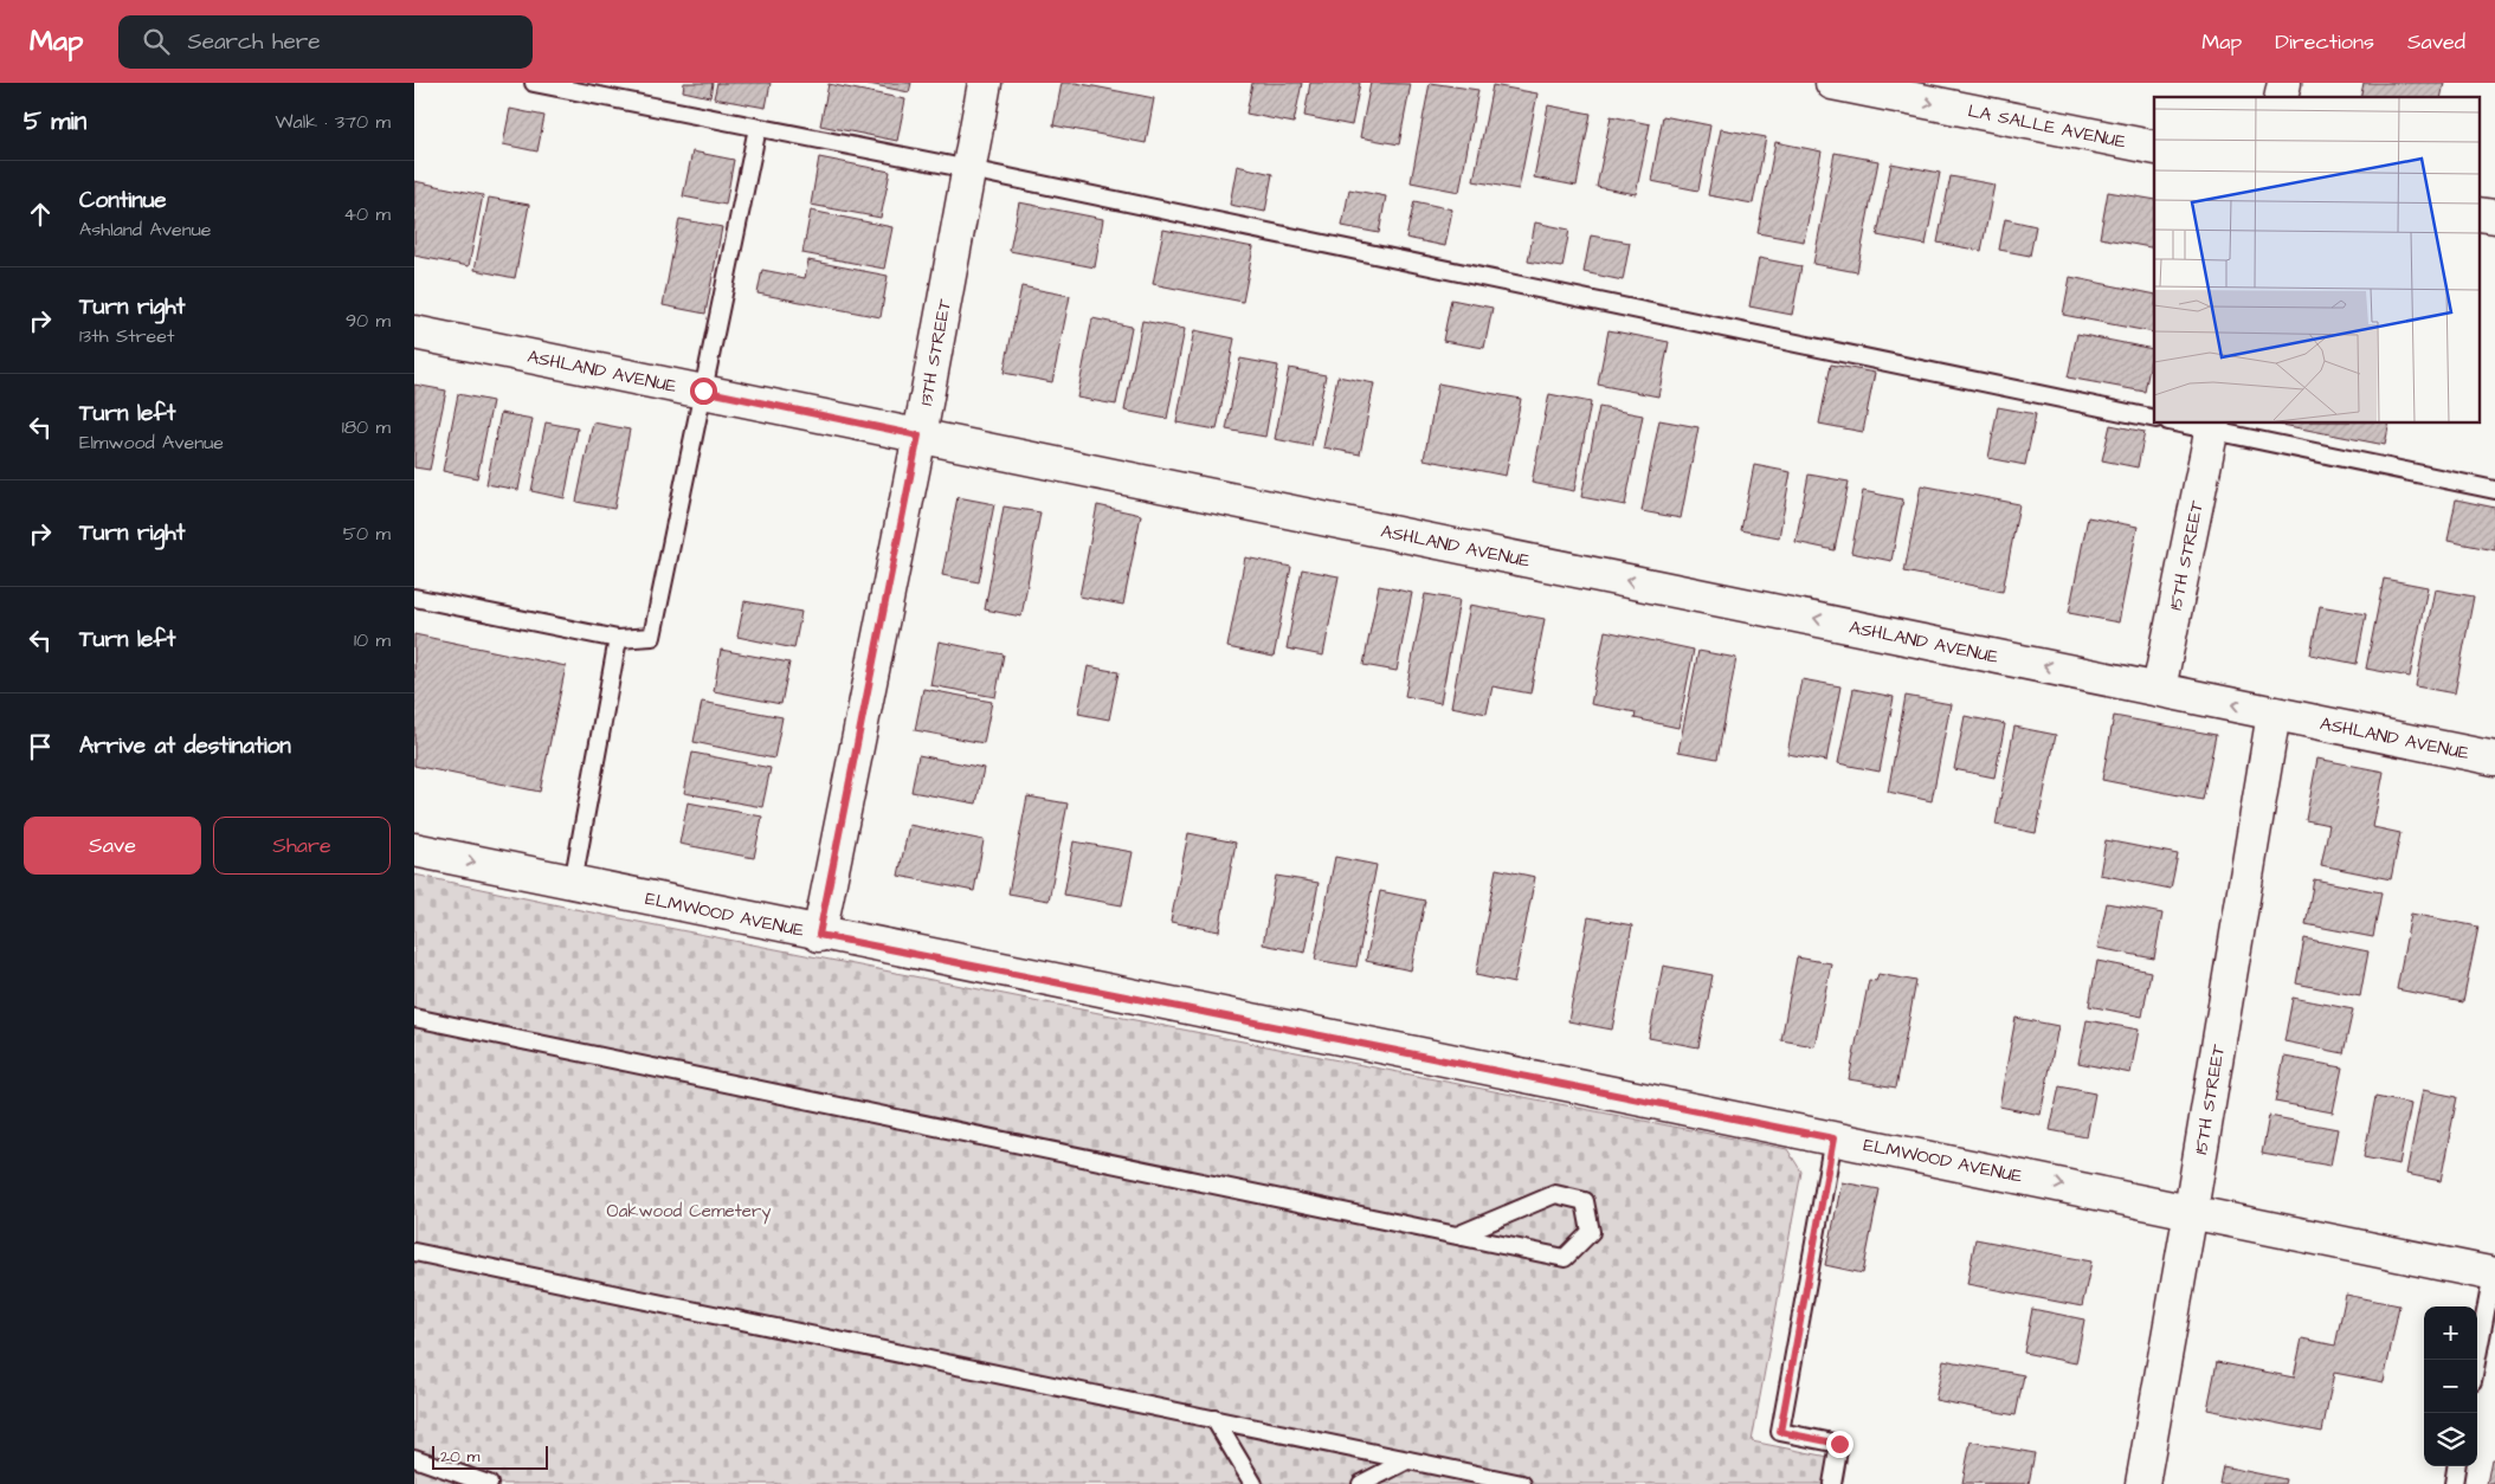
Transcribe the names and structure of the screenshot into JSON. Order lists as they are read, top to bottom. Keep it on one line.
{"streets":{"street":["LA SALLE AVENUE","13TH STREET","ASHLAND AVENUE","15TH STREET","ELMWOOD AVENUE"]},"crossings":[["13TH STREET","ASHLAND AVENUE"],["13TH STREET","ELMWOOD AVENUE"],["ASHLAND AVENUE","15TH STREET"],["15TH STREET","ELMWOOD AVENUE"]],"one_way":["LA SALLE AVENUE","ASHLAND AVENUE"],"parks":["Oakwood Cemetery"],"scale_bar":"20 m","page":{"header":"Map","search":"Search here","nav":["Map","Directions","Saved"],"heading":["5 min","Walk · 370 m"],"list":[["Continue","Ashland Avenue","40 m"],["Turn right","13th Street","90 m"],["Turn left","Elmwood Avenue","180 m"],["Turn right","50 m"],["Turn left","10 m"],"Arrive at destination"],"buttons":["Save","Share"],"map_buttons":["+","−"],"scale":"20 m"}}
